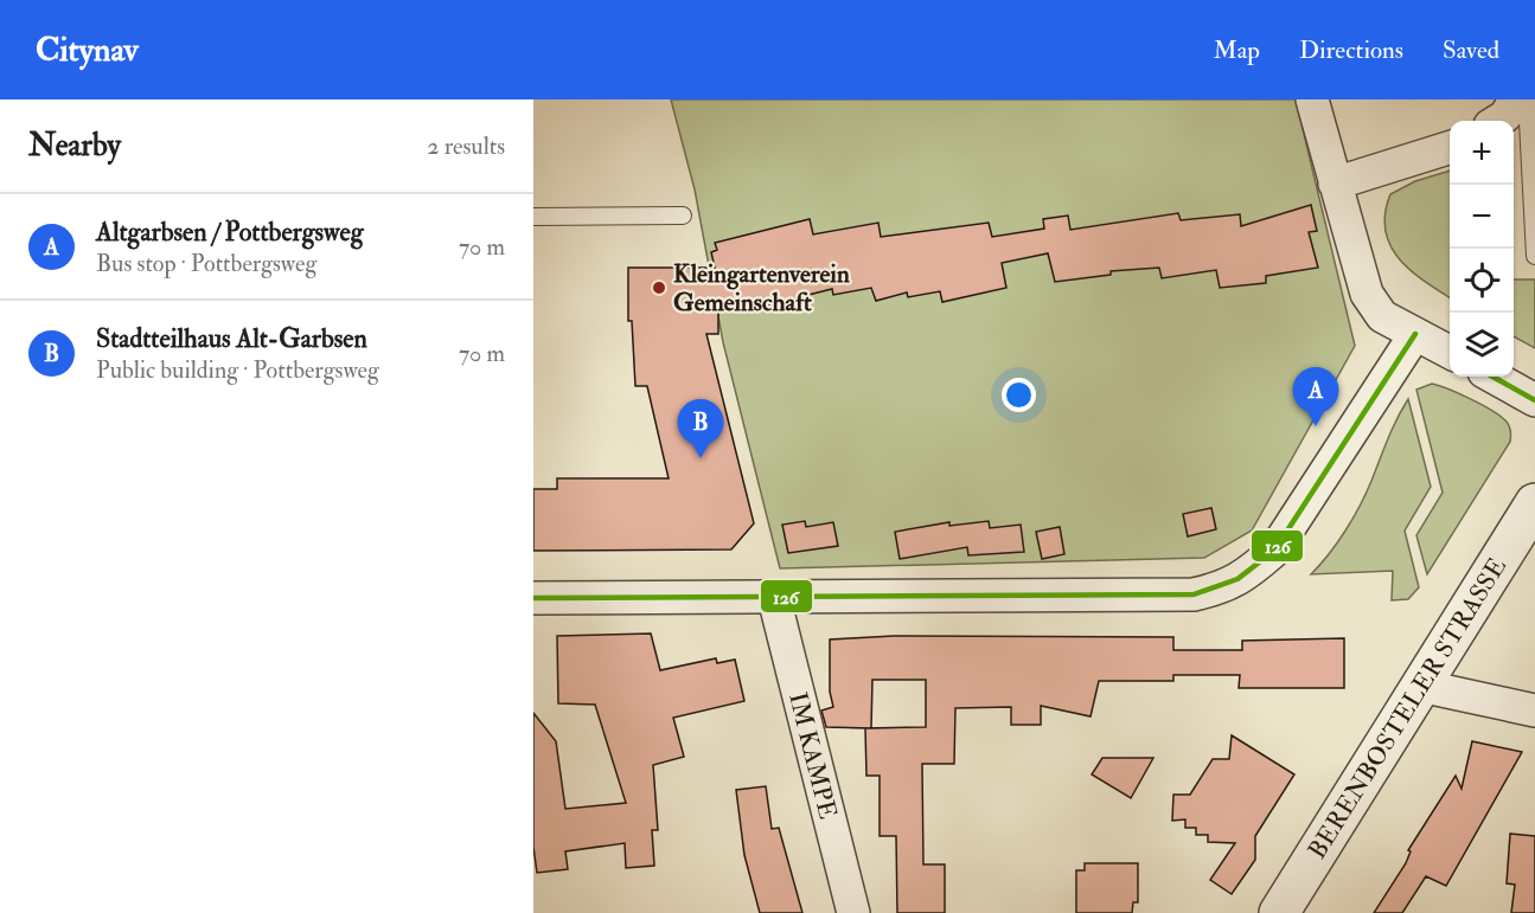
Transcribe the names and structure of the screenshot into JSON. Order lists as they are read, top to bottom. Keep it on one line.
{"streets":{"street":["BERENBOSTELER STRASSE","IM KAMPE"]},"places":["Kleingartenverein Gemeinschaft"],"lines":["transit line 126"],"page":{"header":"Citynav","nav":["Map","Directions","Saved"],"heading":["Nearby","2 results"],"map_buttons":["+","−"],"list":[{"mark":"A","name":"Altgarbsen / Pottbergsweg","note":"Bus stop · Pottbergsweg","value":"70 m"},{"mark":"B","name":"Stadtteilhaus Alt-Garbsen","note":"Public building · Pottbergsweg","value":"70 m"}],"pins":["A","B"]}}
